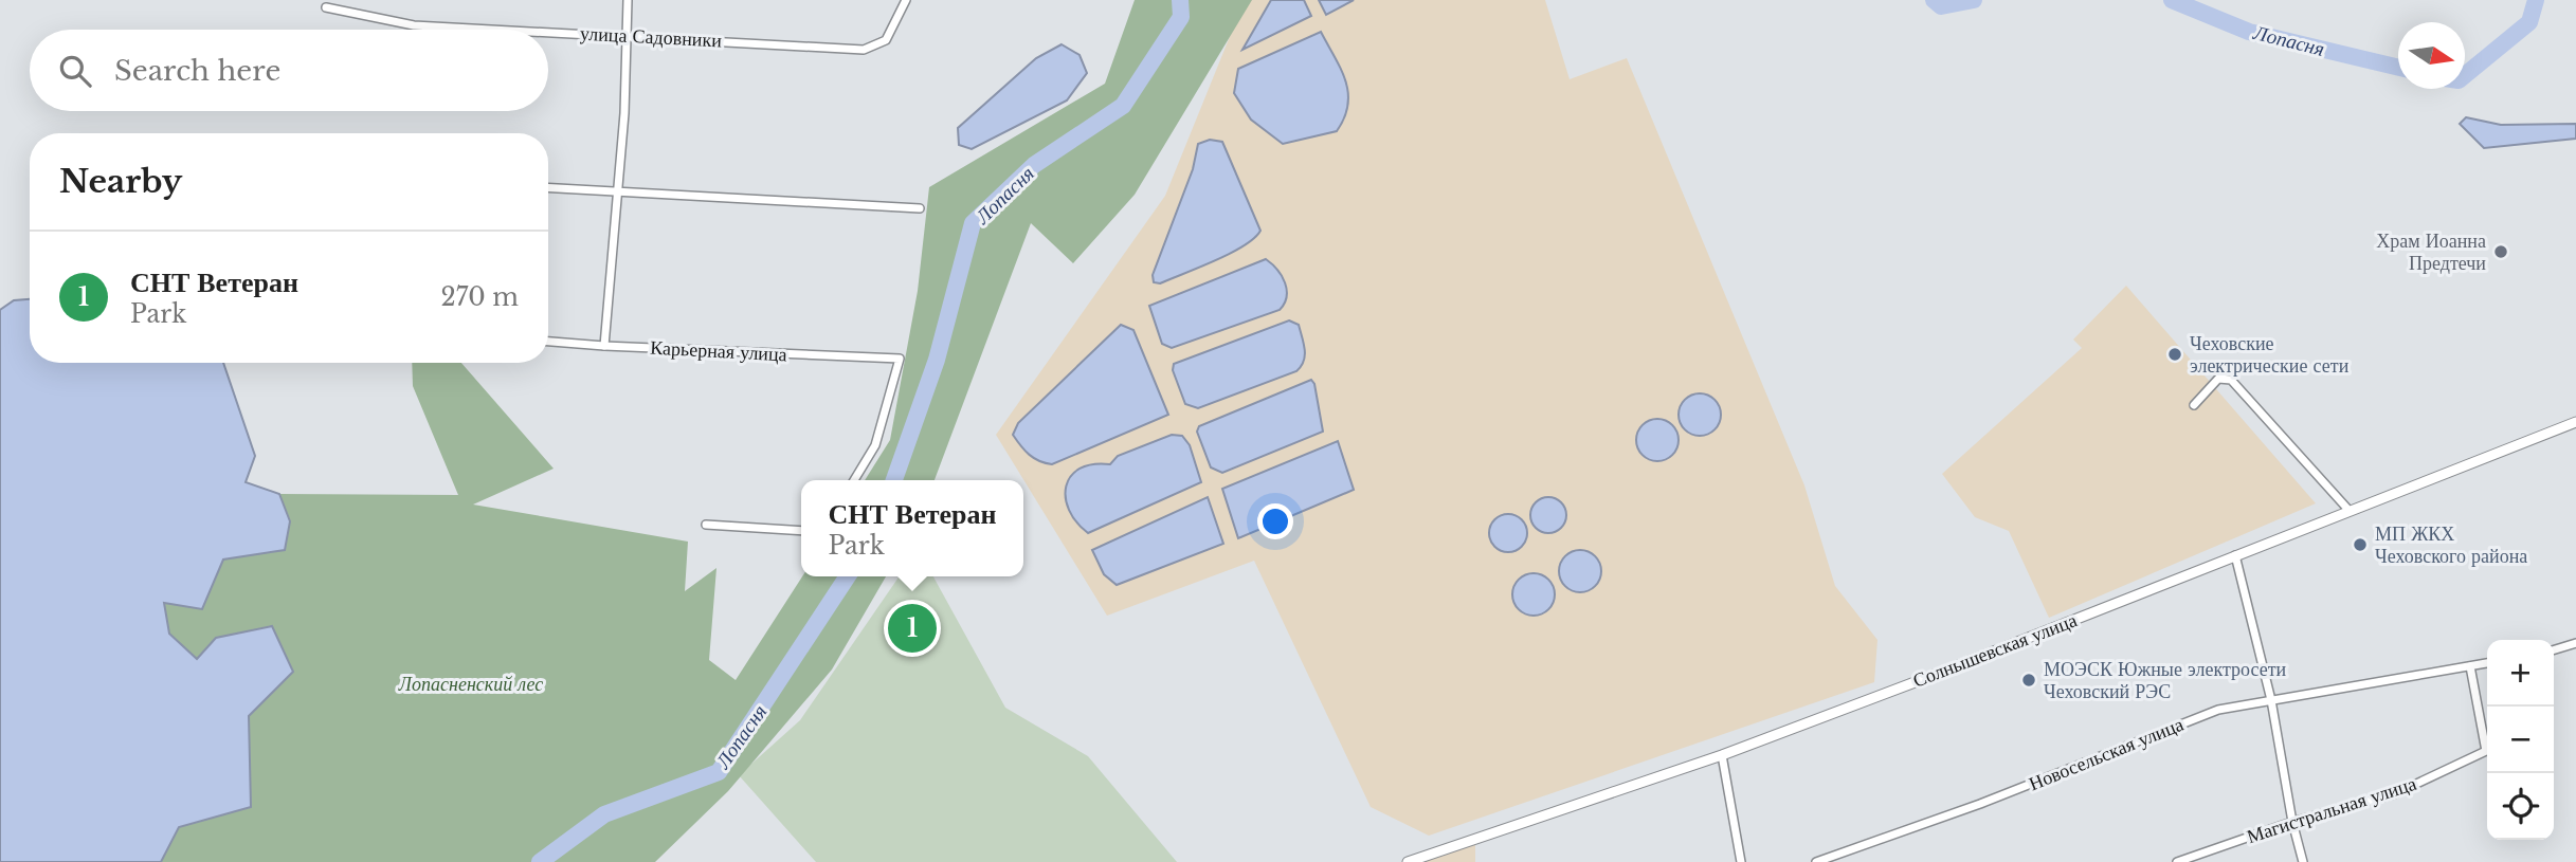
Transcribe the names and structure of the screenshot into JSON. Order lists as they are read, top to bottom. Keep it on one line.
{"streets":{"street":["улица Садовники","Карьерная улица","Солнышевская улица","Новосельская улица","Магистральная улица"]},"crossings":[["Новосельская улица","Магистральная улица"]],"water":["Лопасня"],"parks":["Лопасненский лес"],"places":["Храм Иоанна Предтечи","Чеховские электрические сети","МП ЖКХ Чеховского района","МОЭСК Южные электросети Чеховский РЭС"],"north":"right","page":{"search":"Search here","heading":"Nearby","list":[{"mark":"1","name":"СНТ Ветеран","note":"Park","value":"270 m"}],"popup":["СНТ Ветеран","Park"],"pins":"1","map_buttons":["+","−"]}}
